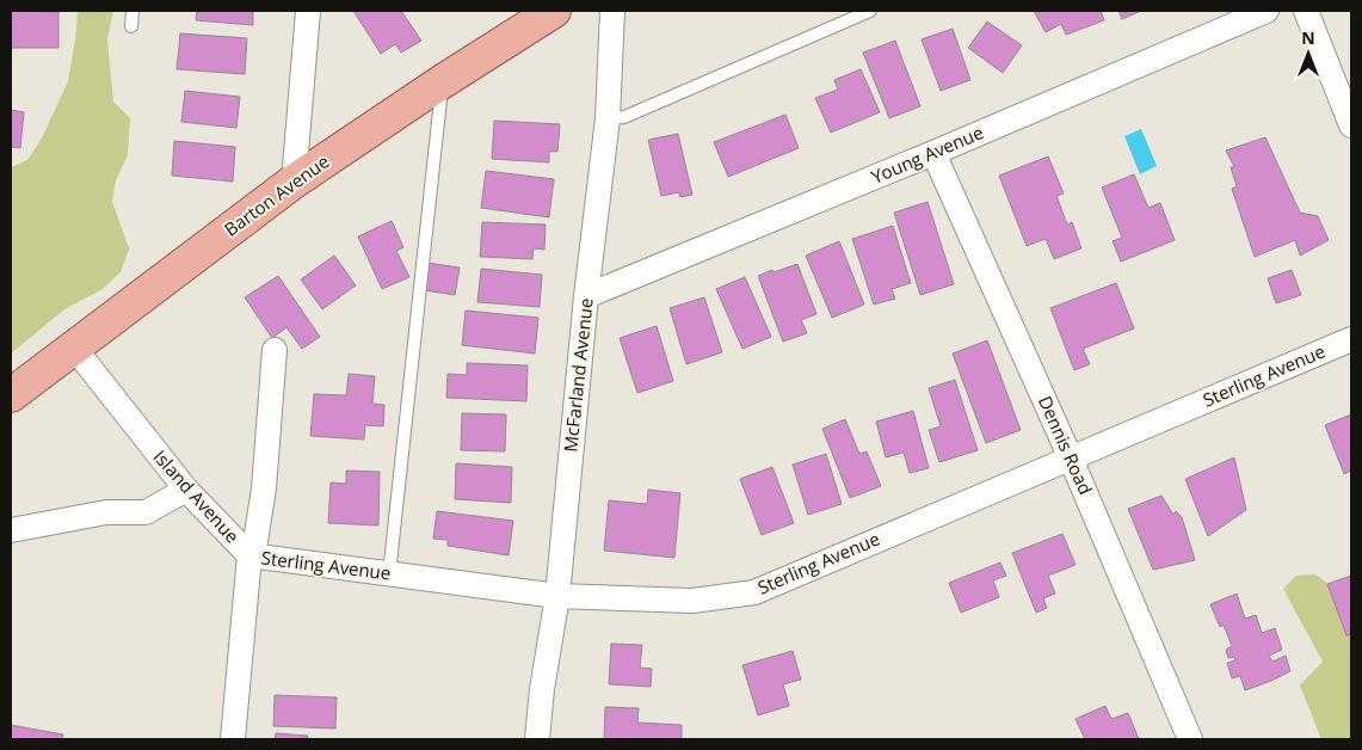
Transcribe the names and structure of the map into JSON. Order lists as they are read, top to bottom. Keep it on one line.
{"streets":{"main road":["Barton Avenue"],"street":["Young Avenue","McFarland Avenue","Sterling Avenue","Dennis Road","Island Avenue"]},"crossings":[["Young Avenue","McFarland Avenue"],["Young Avenue","Dennis Road"],["Barton Avenue","Island Avenue"],["McFarland Avenue","Sterling Avenue"],["Sterling Avenue","Dennis Road"],["Sterling Avenue","Island Avenue"]],"north":"top"}
